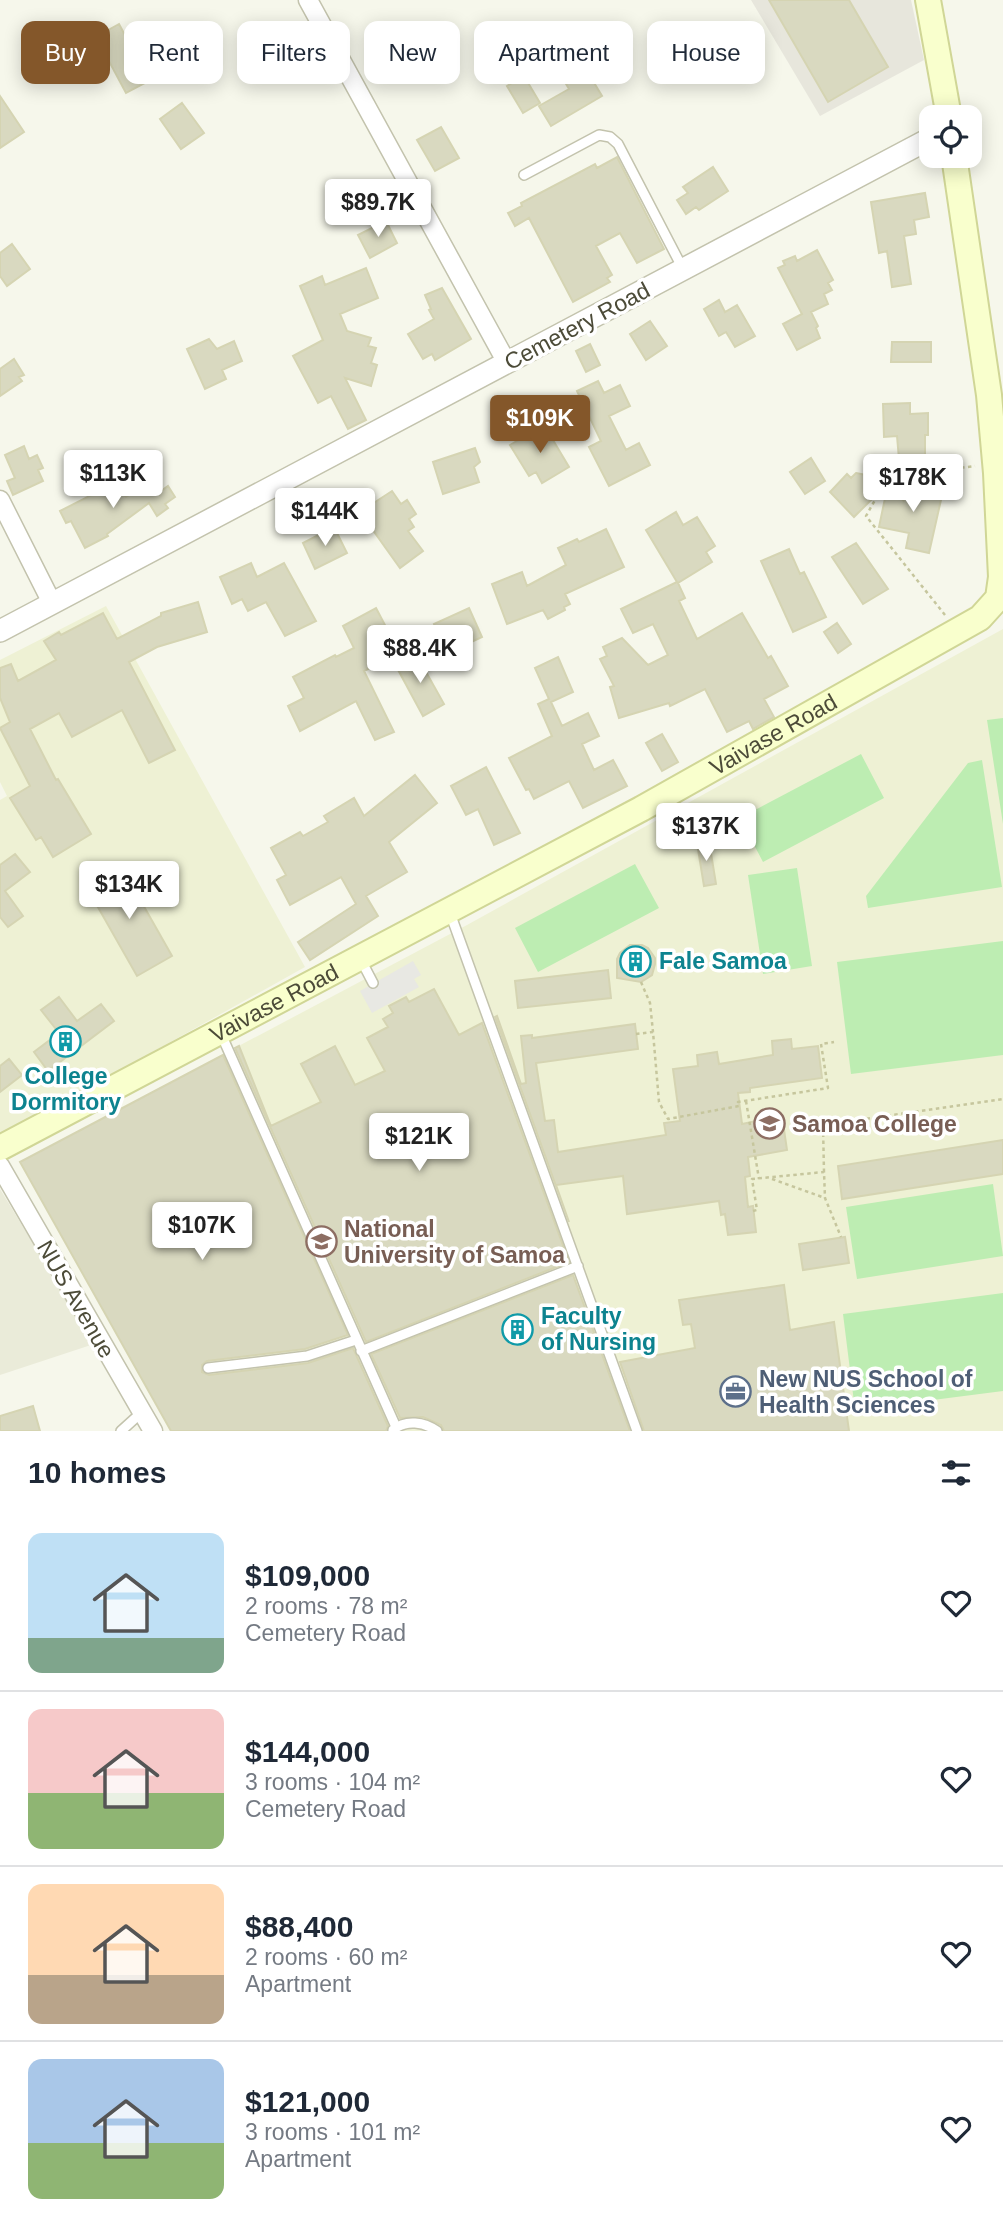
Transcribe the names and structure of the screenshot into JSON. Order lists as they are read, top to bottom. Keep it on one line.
{"streets":{"main road":["Vaivase Road"],"street":["Cemetery Road","NUS Avenue"]},"places":{"building":["Fale Samoa","College Dormitory","Faculty of Nursing"],"school or university":["Samoa College","National University of Samoa"],"office":["New NUS School of Health Sciences"]},"page":{"chip":["Buy","Rent","Filters","New","Apartment","House"],"price":["$89.7K","$109K","$113K","$178K","$144K","$88.4K","$137K","$134K","$121K","$107K"],"heading":"10 homes","list":[{"name":"$109,000","note":"2 rooms · 78 m² · Cemetery Road"},{"name":"$144,000","note":"3 rooms · 104 m² · Cemetery Road"},{"name":"$88,400","note":"2 rooms · 60 m² · Apartment"},{"name":"$121,000","note":"3 rooms · 101 m² · Apartment"}]}}
